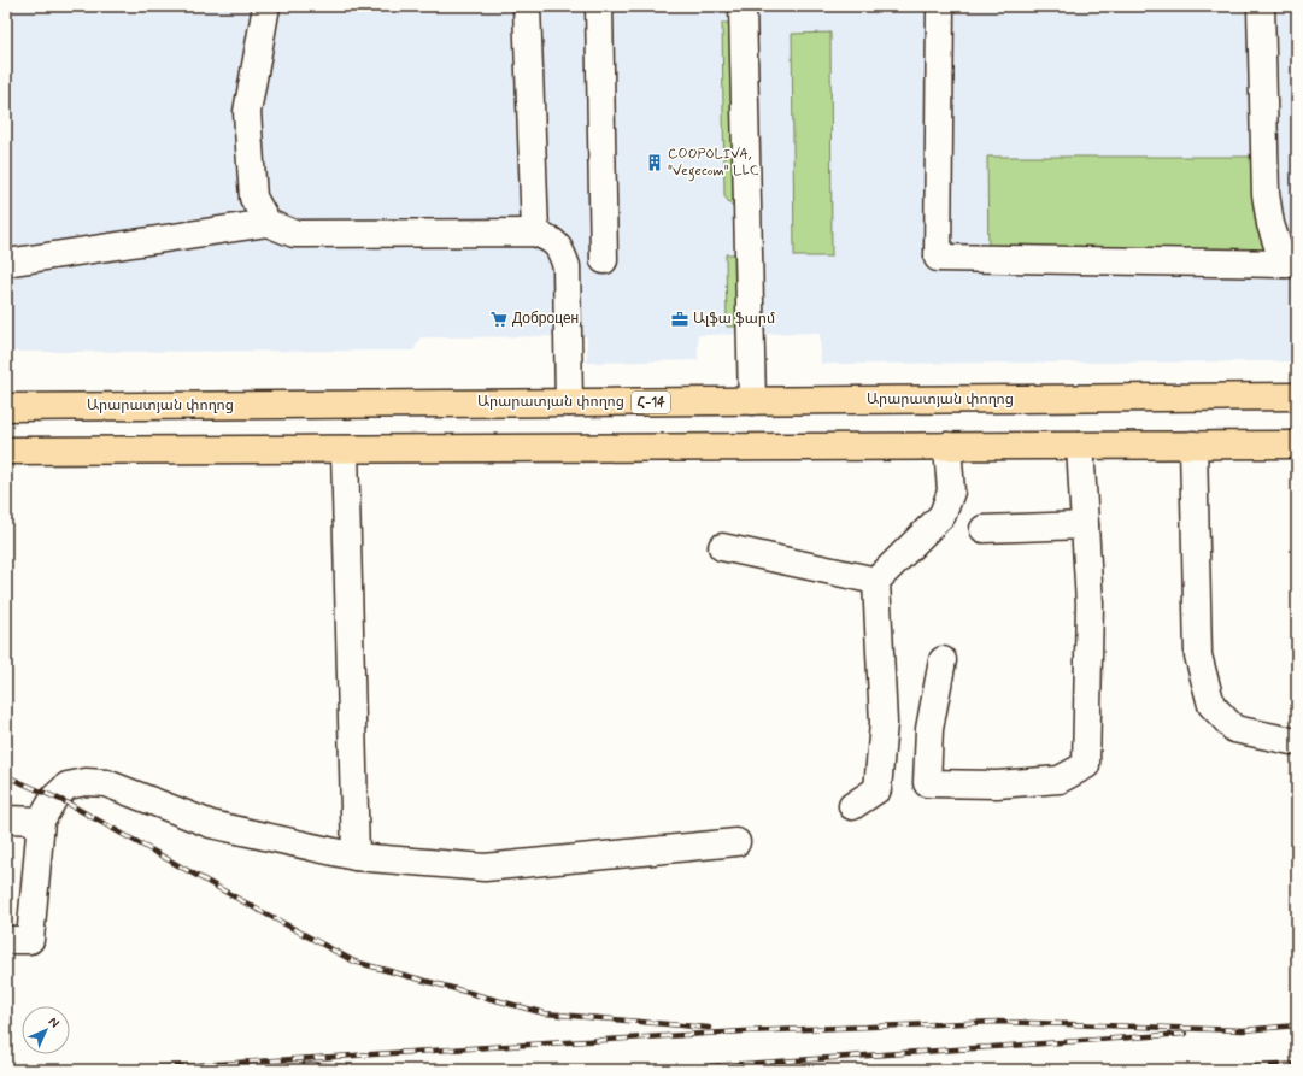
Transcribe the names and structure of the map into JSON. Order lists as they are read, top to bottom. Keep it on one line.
{"streets":{"main road":["Արարատյան փողոց","Հ-14"]},"places":{"building":["COOPOLIVA, \"Vegecom\" LLC"],"supermarket":["Доброцен"],"office":["Ալֆա ֆարմ"]},"north":"top right"}
